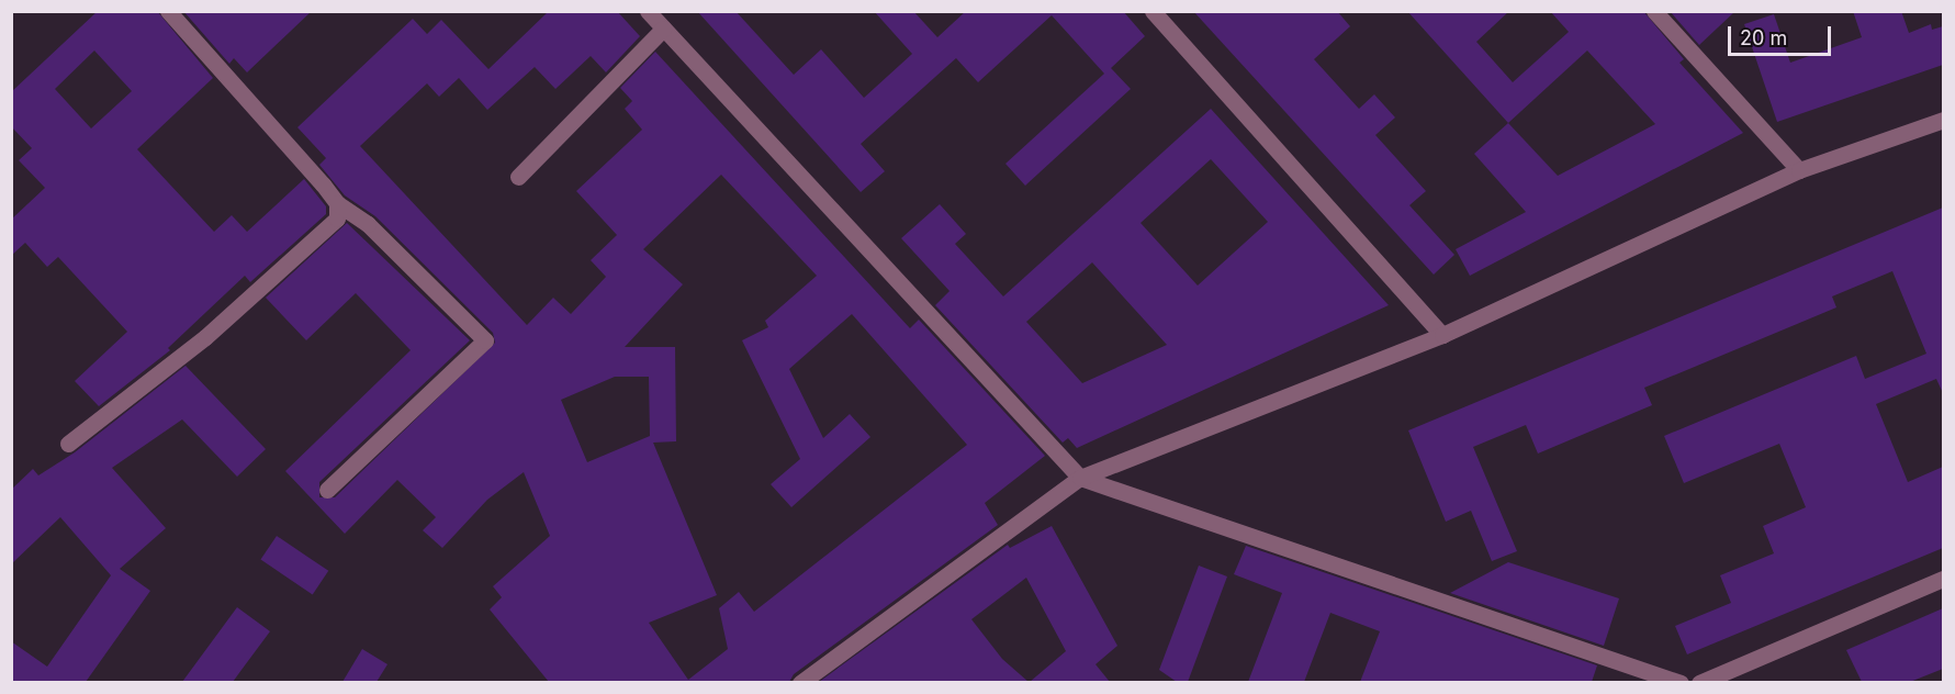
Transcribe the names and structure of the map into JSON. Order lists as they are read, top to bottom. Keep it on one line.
{"scale_bar":"20 m"}
